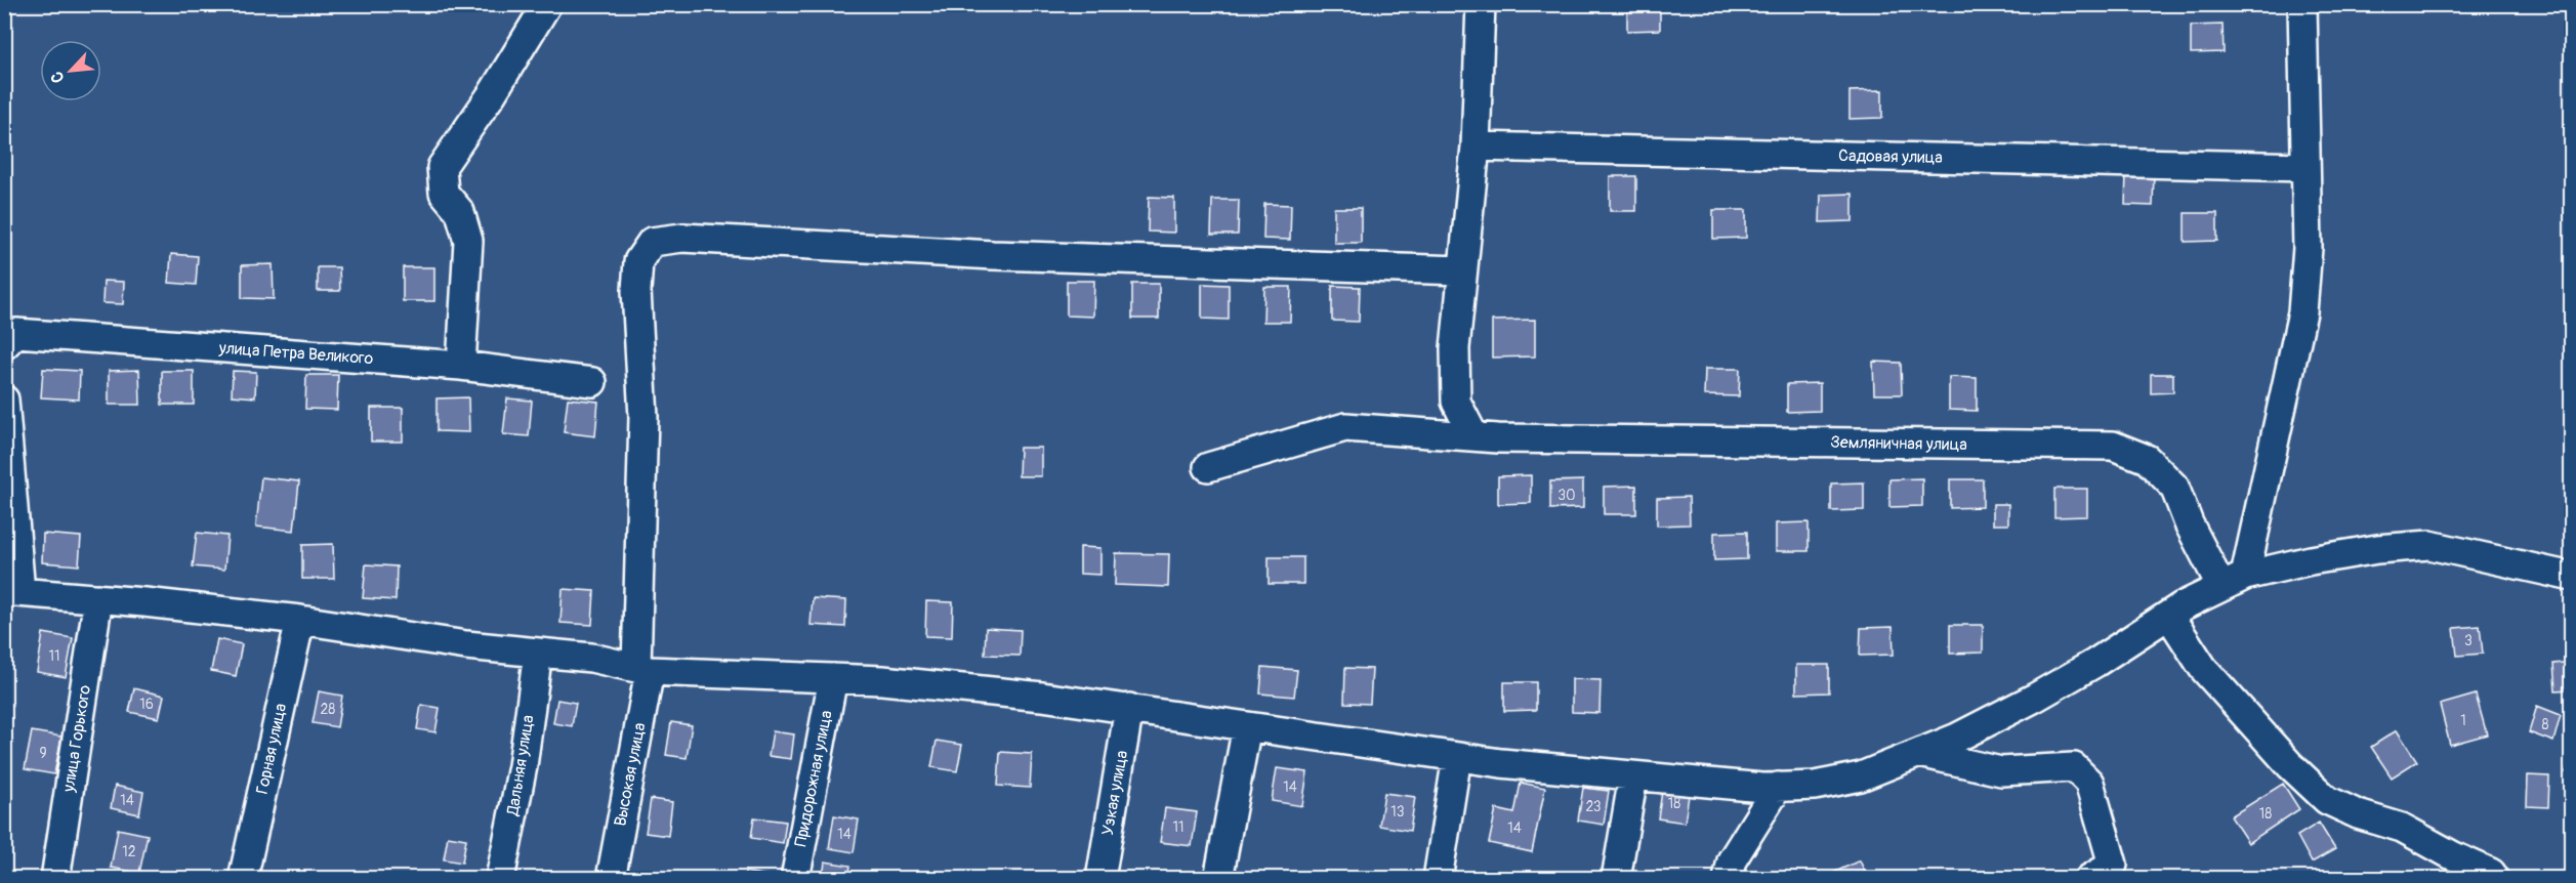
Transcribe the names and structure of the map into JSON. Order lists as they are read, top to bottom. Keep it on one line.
{"streets":{"street":["Садовая улица","улица Петра Великого","Земляничная улица","улица Горького","Горная улица","Дальняя улица","Высокая улица","Придорожная улица","Узкая улица"]},"house_numbers":["30","3","11","16","28","1","8","9","14","14","18","23","13","18","11","14","14","12"],"north":"bottom left"}
